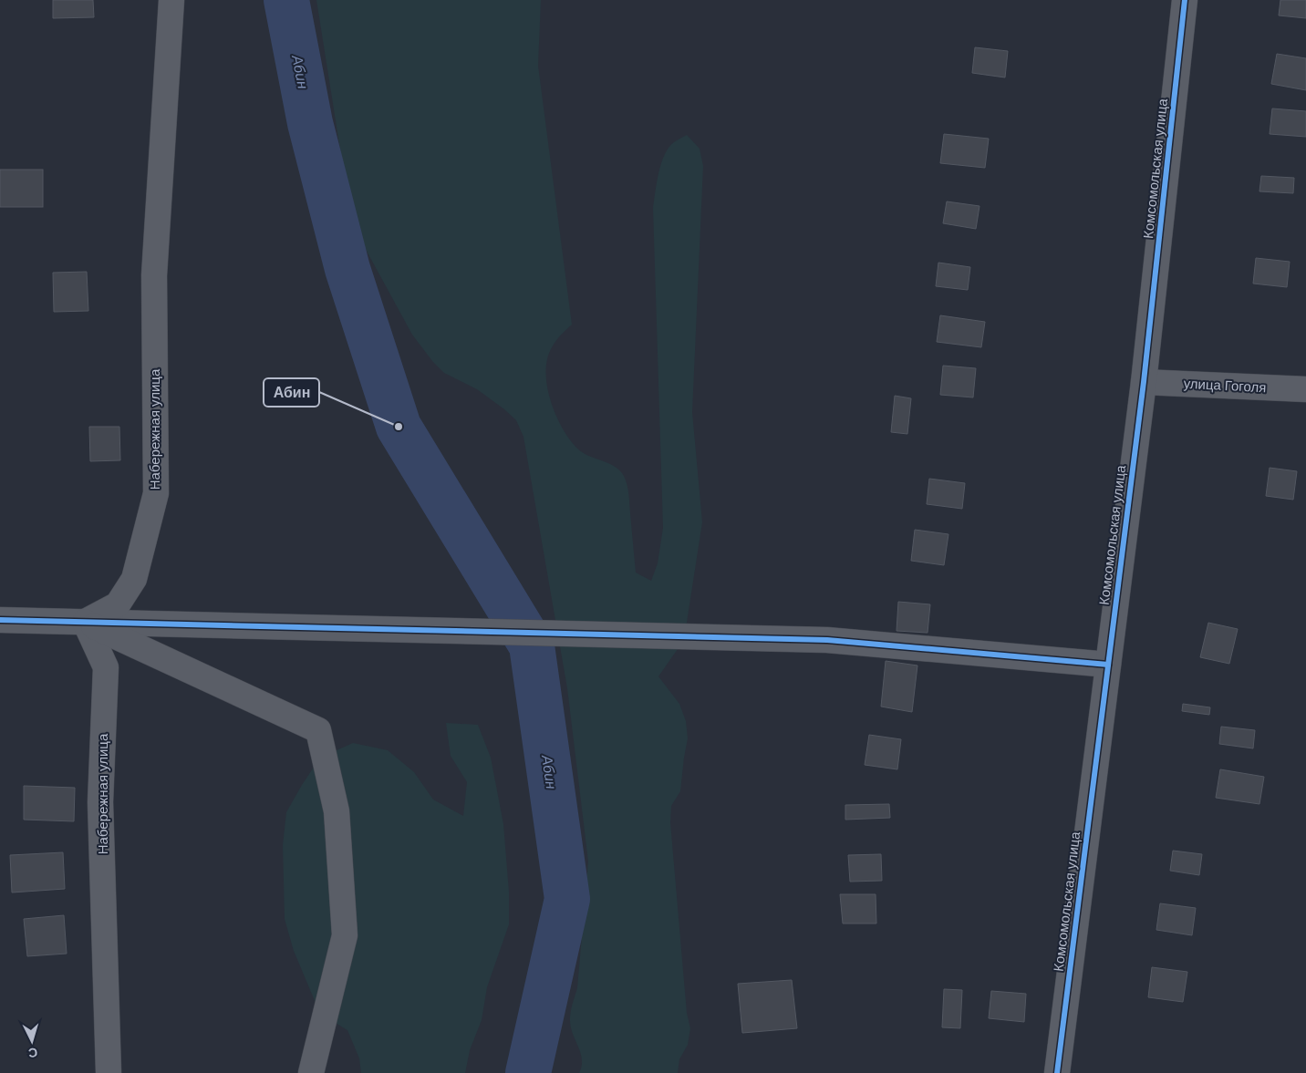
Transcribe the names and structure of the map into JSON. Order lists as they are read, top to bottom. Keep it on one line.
{"streets":{"street":["Комсомольская улица","улица Гоголя","Набережная улица"]},"crossings":[["Комсомольская улица","улица Гоголя"]],"water":["Абин"],"places":["Абин"],"north":"bottom"}
